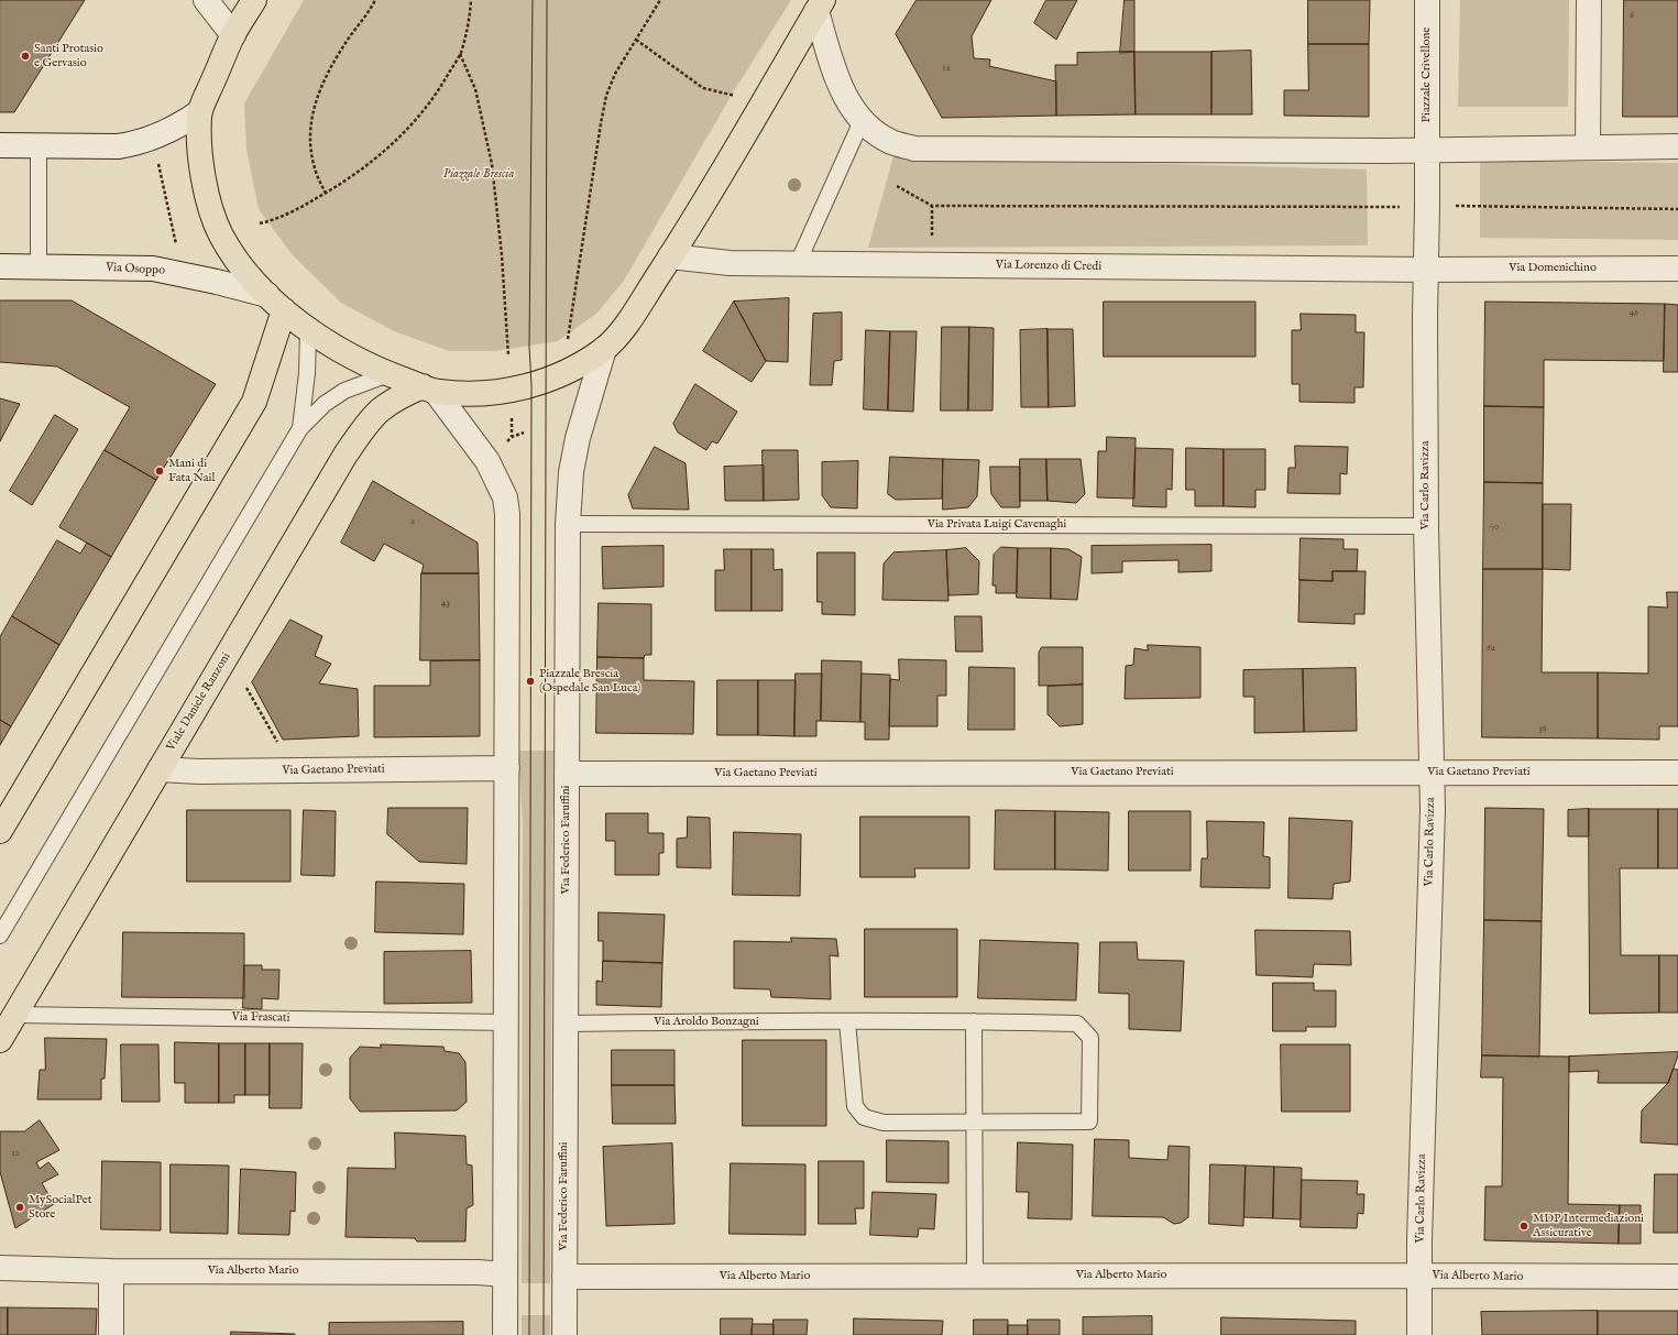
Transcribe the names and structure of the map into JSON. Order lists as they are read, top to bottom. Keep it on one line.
{"streets":{"main road":["Viale Daniele Ranzoni"],"street":["Piazzale Crivellone","Via Lorenzo di Credi","Via Domenichino","Via Osoppo","Via Carlo Ravizza","Via Gaetano Previati","Via Federico Faruffini","Via Alberto Mario"],"lane":["Via Privata Luigi Cavenaghi","Via Frascati","Via Aroldo Bonzagni"]},"crossings":[["Piazzale Crivellone","Via Lorenzo di Credi"],["Piazzale Crivellone","Via Domenichino"],["Piazzale Crivellone","Via Carlo Ravizza"],["Via Lorenzo di Credi","Via Domenichino"],["Via Lorenzo di Credi","Via Carlo Ravizza"],["Via Domenichino","Via Carlo Ravizza"],["Via Carlo Ravizza","Via Privata Luigi Cavenaghi"],["Via Carlo Ravizza","Via Gaetano Previati"],["Via Carlo Ravizza","Via Alberto Mario"],["Via Privata Luigi Cavenaghi","Via Federico Faruffini"],["Viale Daniele Ranzoni","Via Gaetano Previati"],["Viale Daniele Ranzoni","Via Frascati"],["Via Gaetano Previati","Via Federico Faruffini"],["Via Federico Faruffini","Via Aroldo Bonzagni"],["Via Federico Faruffini","Via Alberto Mario"]],"parks":["Piazzale Brescia"],"places":["Santi Protasio e Gervasio","Mani di Fata Nail","Piazzale Brescia (Ospedale San Luca)","MySocialPet Store","MDP Intermediazioni Assicurative"],"house_numbers":["6","12","49","2","70","43","62","38","10"]}
